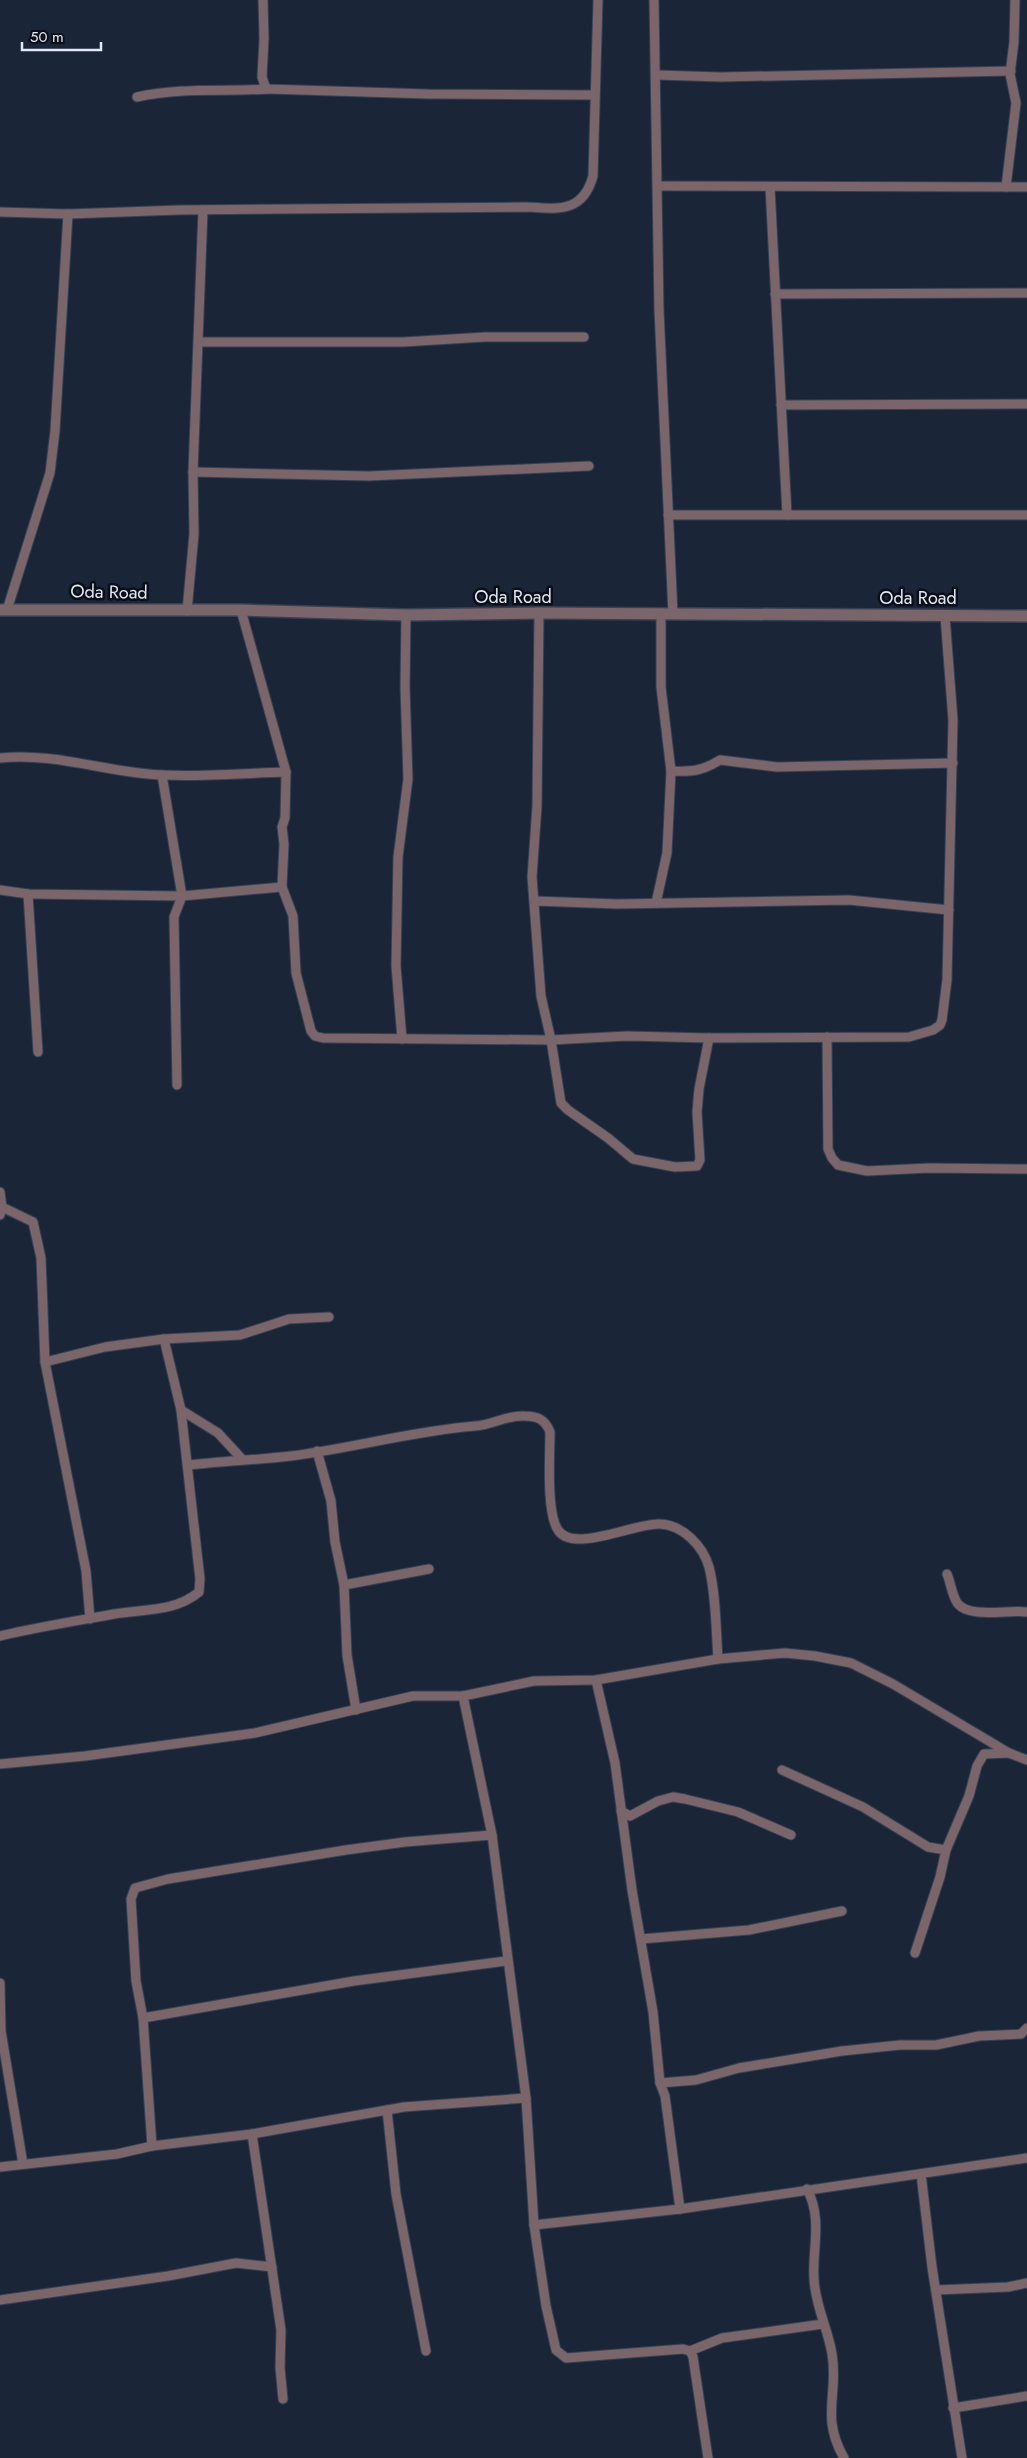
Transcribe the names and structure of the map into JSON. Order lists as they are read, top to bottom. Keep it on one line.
{"streets":{"street":["Oda Road"]},"scale_bar":"50 m"}
